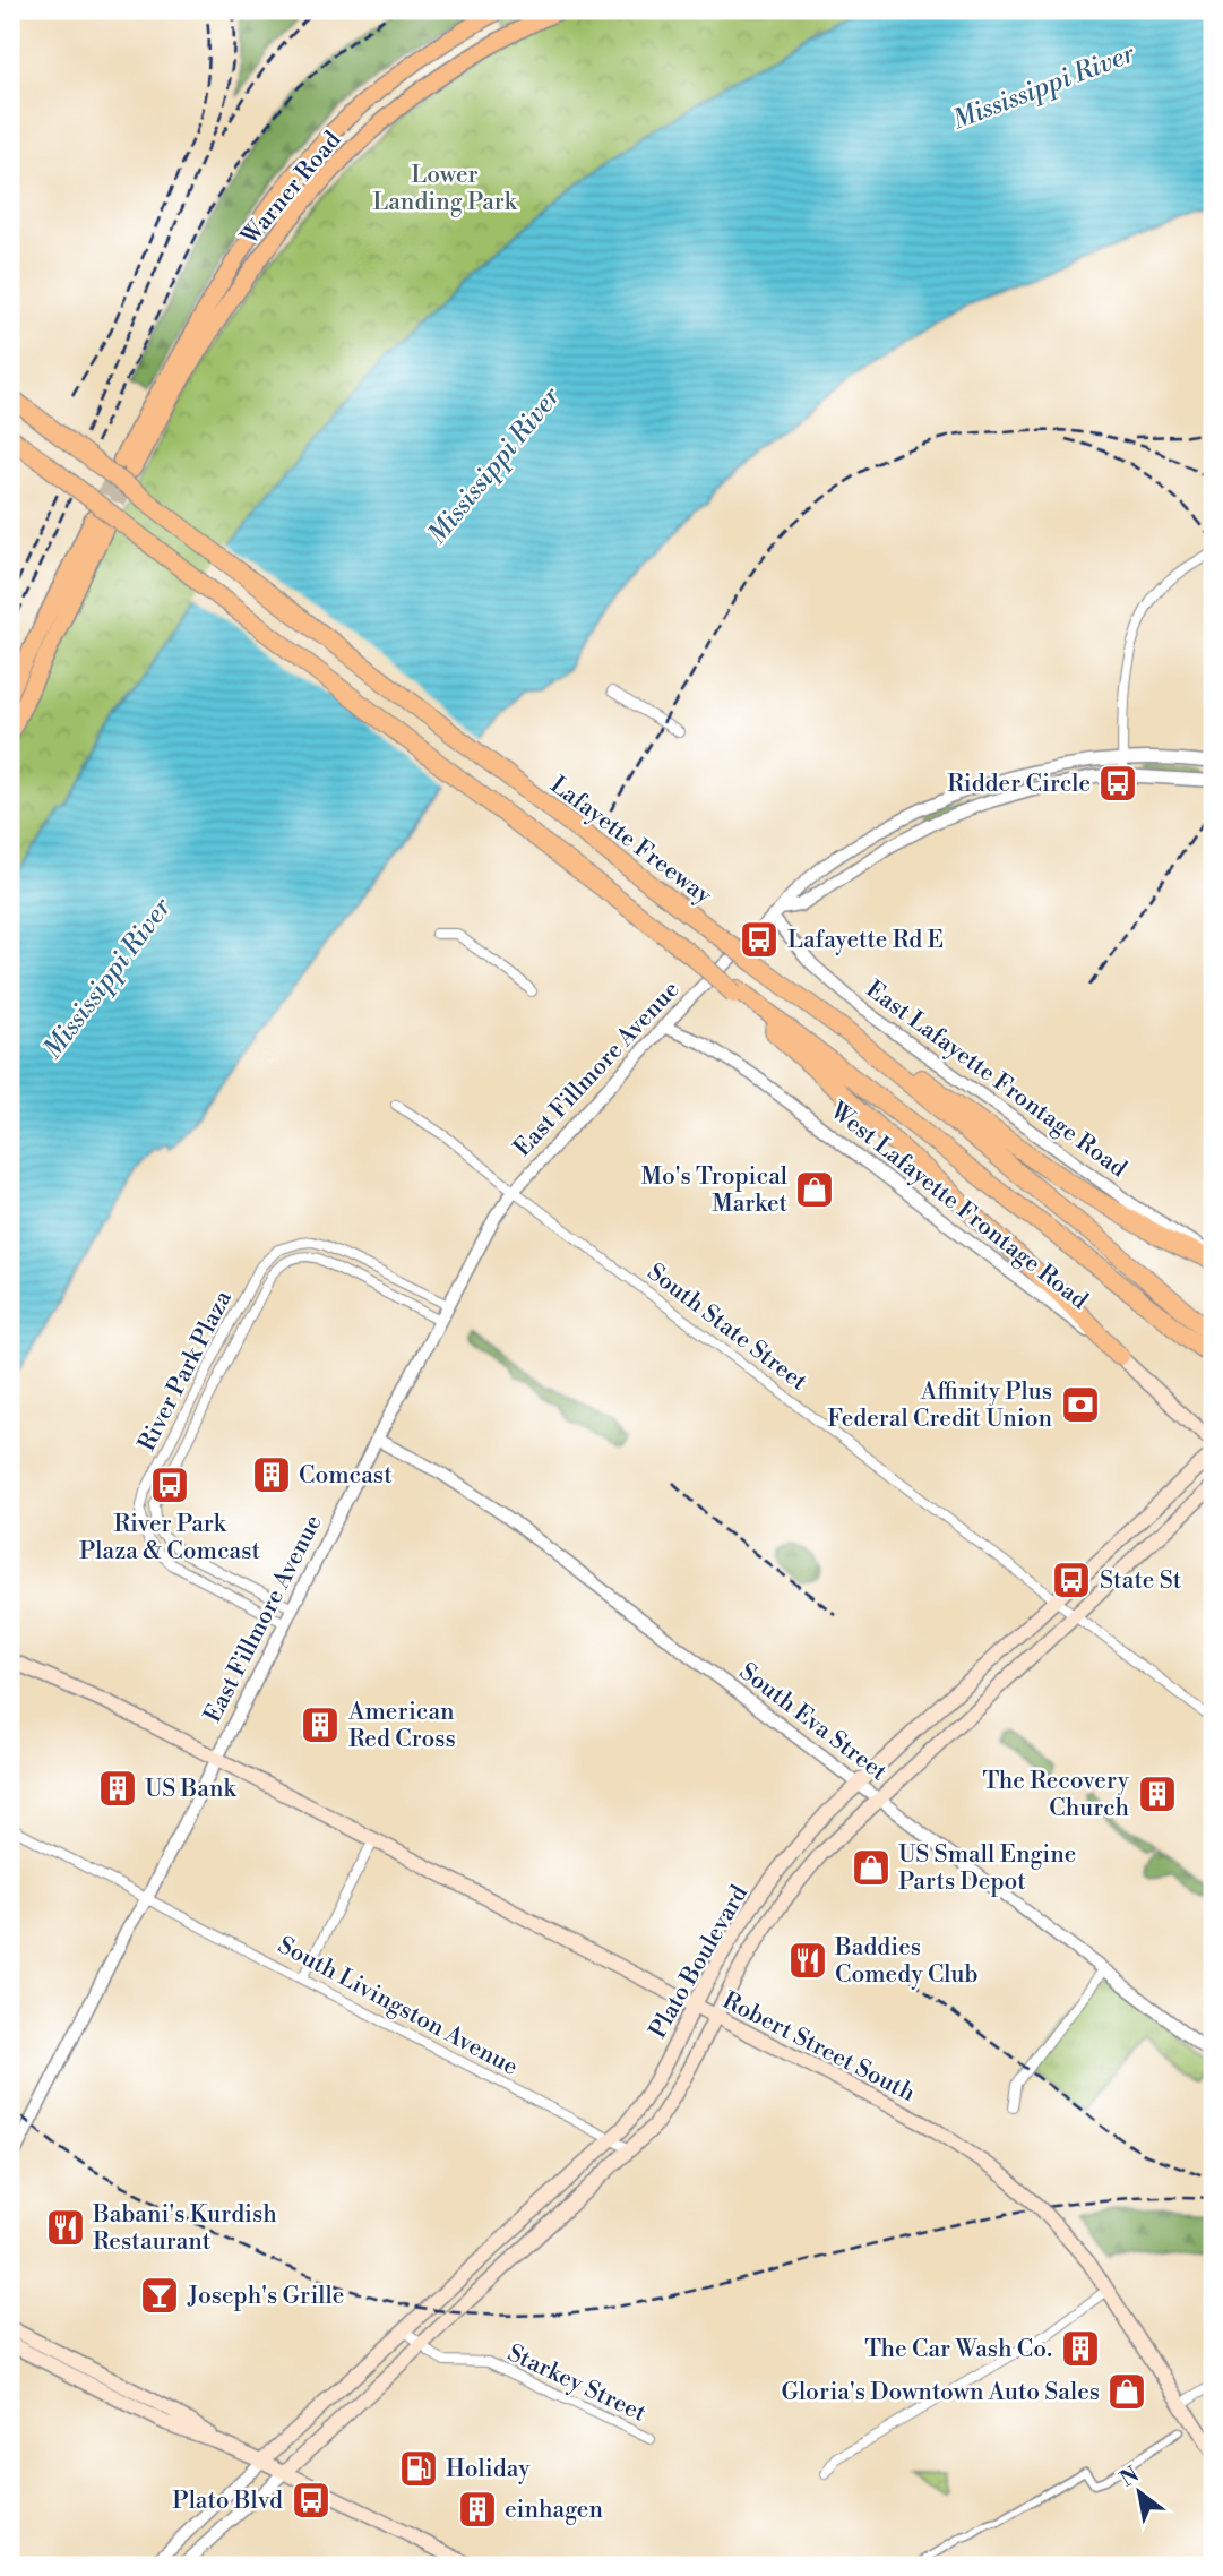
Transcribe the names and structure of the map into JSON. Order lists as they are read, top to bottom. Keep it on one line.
{"streets":{"highway":["Warner Road","Lafayette Freeway"],"main road":["West Lafayette Frontage Road","Plato Boulevard","Robert Street South"],"street":["East Fillmore Avenue","East Lafayette Frontage Road","South State Street","River Park Plaza","South Eva Street","South Livingston Avenue","Starkey Street"]},"crossings":[["East Fillmore Avenue","East Lafayette Frontage Road"],["East Fillmore Avenue","West Lafayette Frontage Road"],["East Fillmore Avenue","South State Street"],["East Fillmore Avenue","River Park Plaza"],["East Fillmore Avenue","South Eva Street"],["East Fillmore Avenue","South Livingston Avenue"],["East Fillmore Avenue","Robert Street South"],["South State Street","Plato Boulevard"],["South Eva Street","Plato Boulevard"],["Plato Boulevard","South Livingston Avenue"],["Plato Boulevard","Robert Street South"],["Plato Boulevard","Starkey Street"]],"water":["Mississippi River"],"parks":["Lower Landing Park"],"places":{"bus stop":["Ridder Circle","Lafayette Rd E","River Park Plaza & Comcast","State St","Plato Blvd"],"shop":["Mo's Tropical Market","US Small Engine Parts Depot","Gloria's Downtown Auto Sales"],"bank":["Affinity Plus Federal Credit Union"],"building":["Comcast","American Red Cross","US Bank","The Recovery Church","The Car Wash Co.","einhagen"],"restaurant":["Baddies Comedy Club","Babani's Kurdish Restaurant"],"bar":["Joseph's Grille"],"fuel station":["Holiday"]},"north":"top left"}
